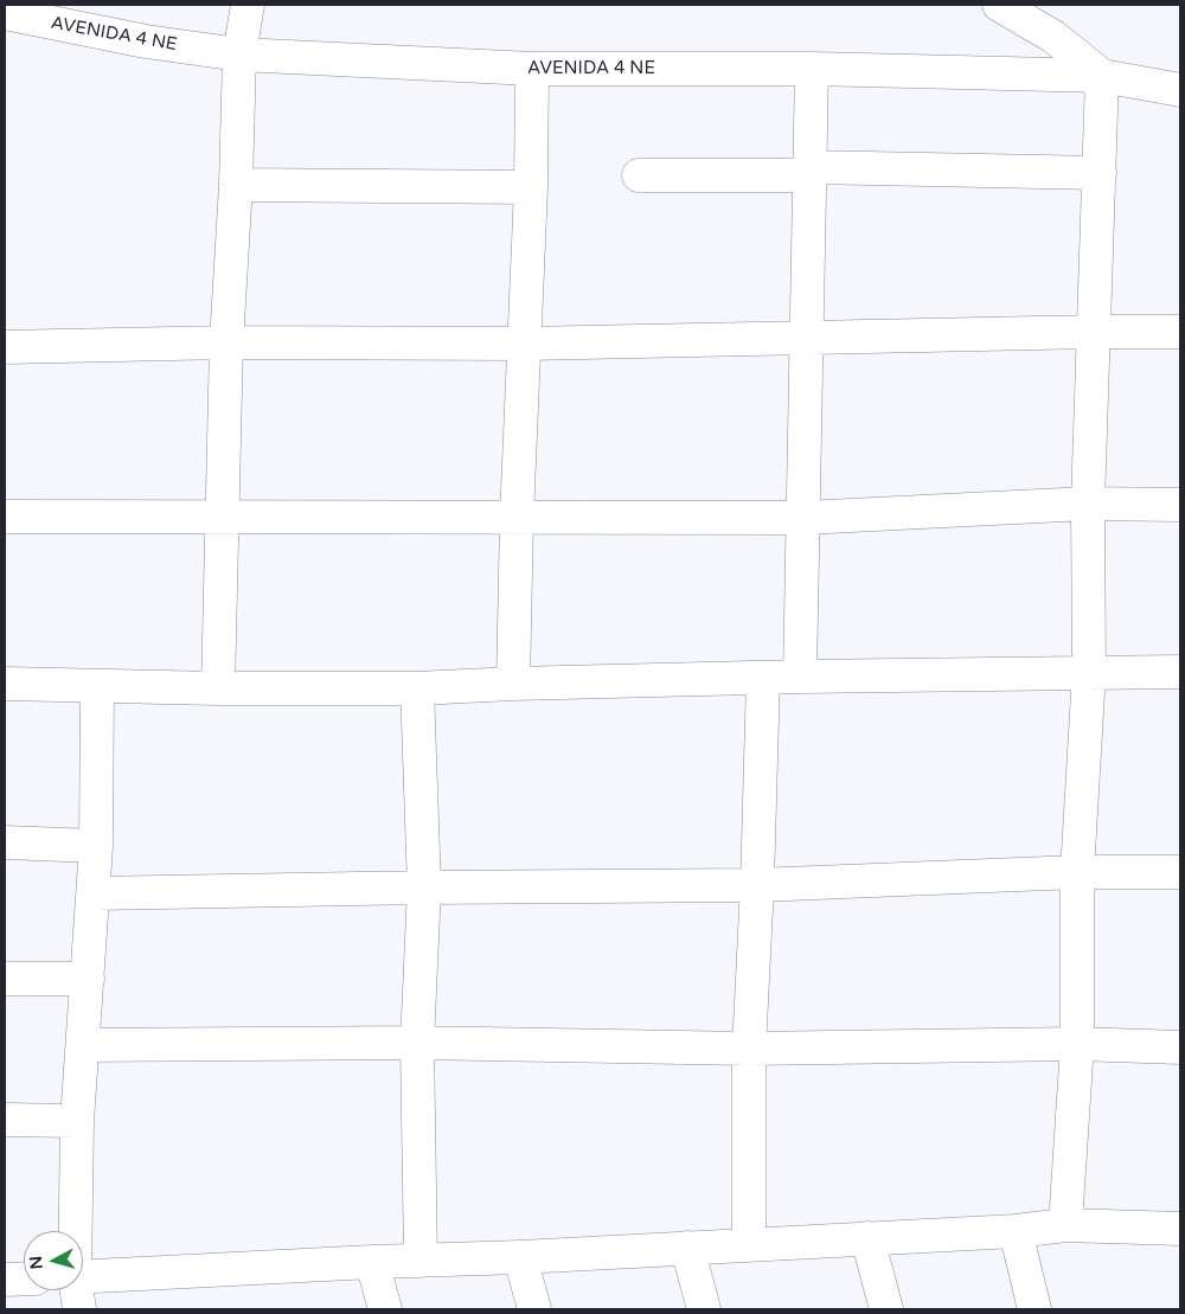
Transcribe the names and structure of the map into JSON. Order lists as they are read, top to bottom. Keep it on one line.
{"streets":{"street":["AVENIDA 4 NE"]},"north":"left"}
